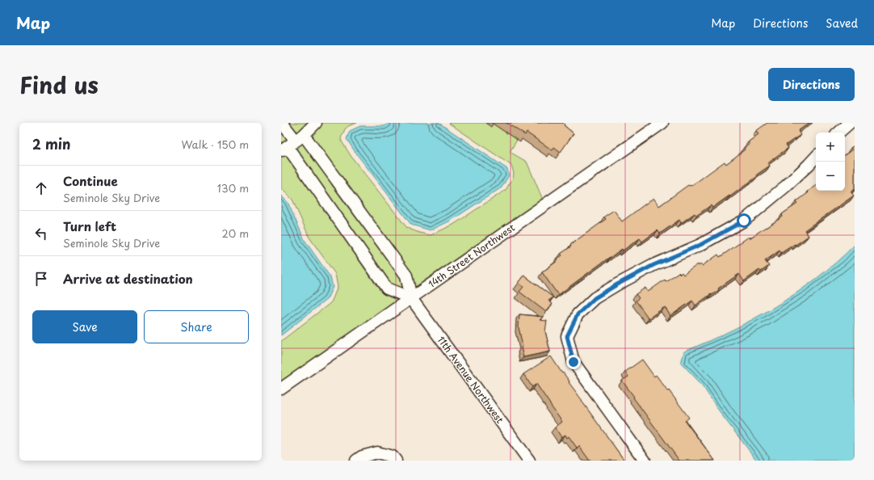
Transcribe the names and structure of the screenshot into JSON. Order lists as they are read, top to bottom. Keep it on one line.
{"streets":{"street":["14th Street Northwest","11th Avenue Northwest"]},"crossings":[["14th Street Northwest","11th Avenue Northwest"]],"page":{"header":"Map","nav":["Map","Directions","Saved"],"title":"Find us","buttons":["Directions",["Save","Share"]],"heading":["2 min","Walk · 150 m"],"map_buttons":["+","−"],"list":[["Continue","Seminole Sky Drive","130 m"],["Turn left","Seminole Sky Drive","20 m"],"Arrive at destination"]}}
